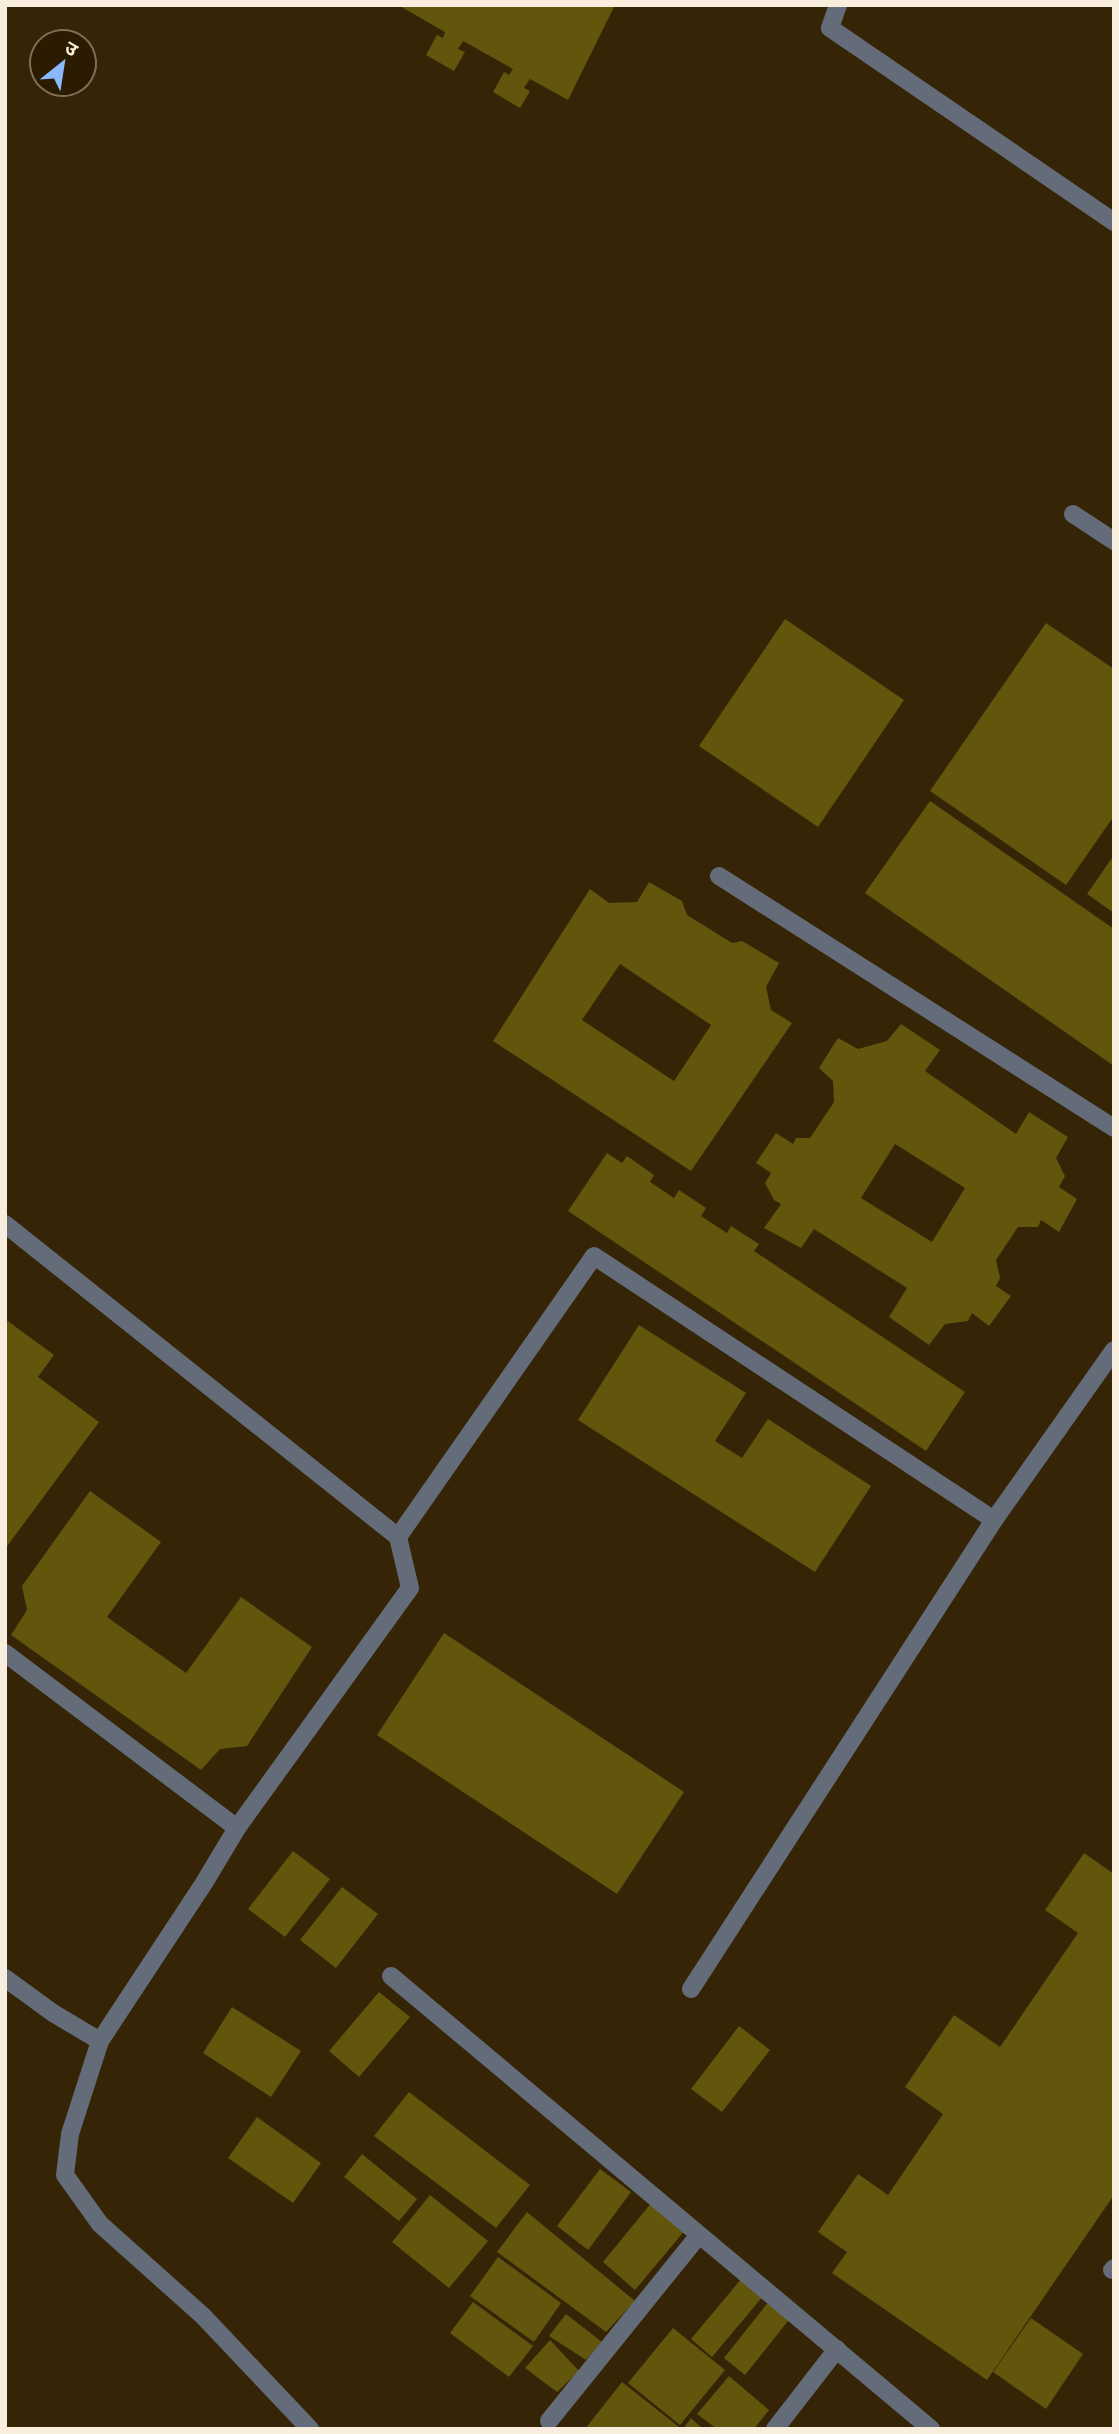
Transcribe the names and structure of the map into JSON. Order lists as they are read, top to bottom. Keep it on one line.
{"north":"top right"}
